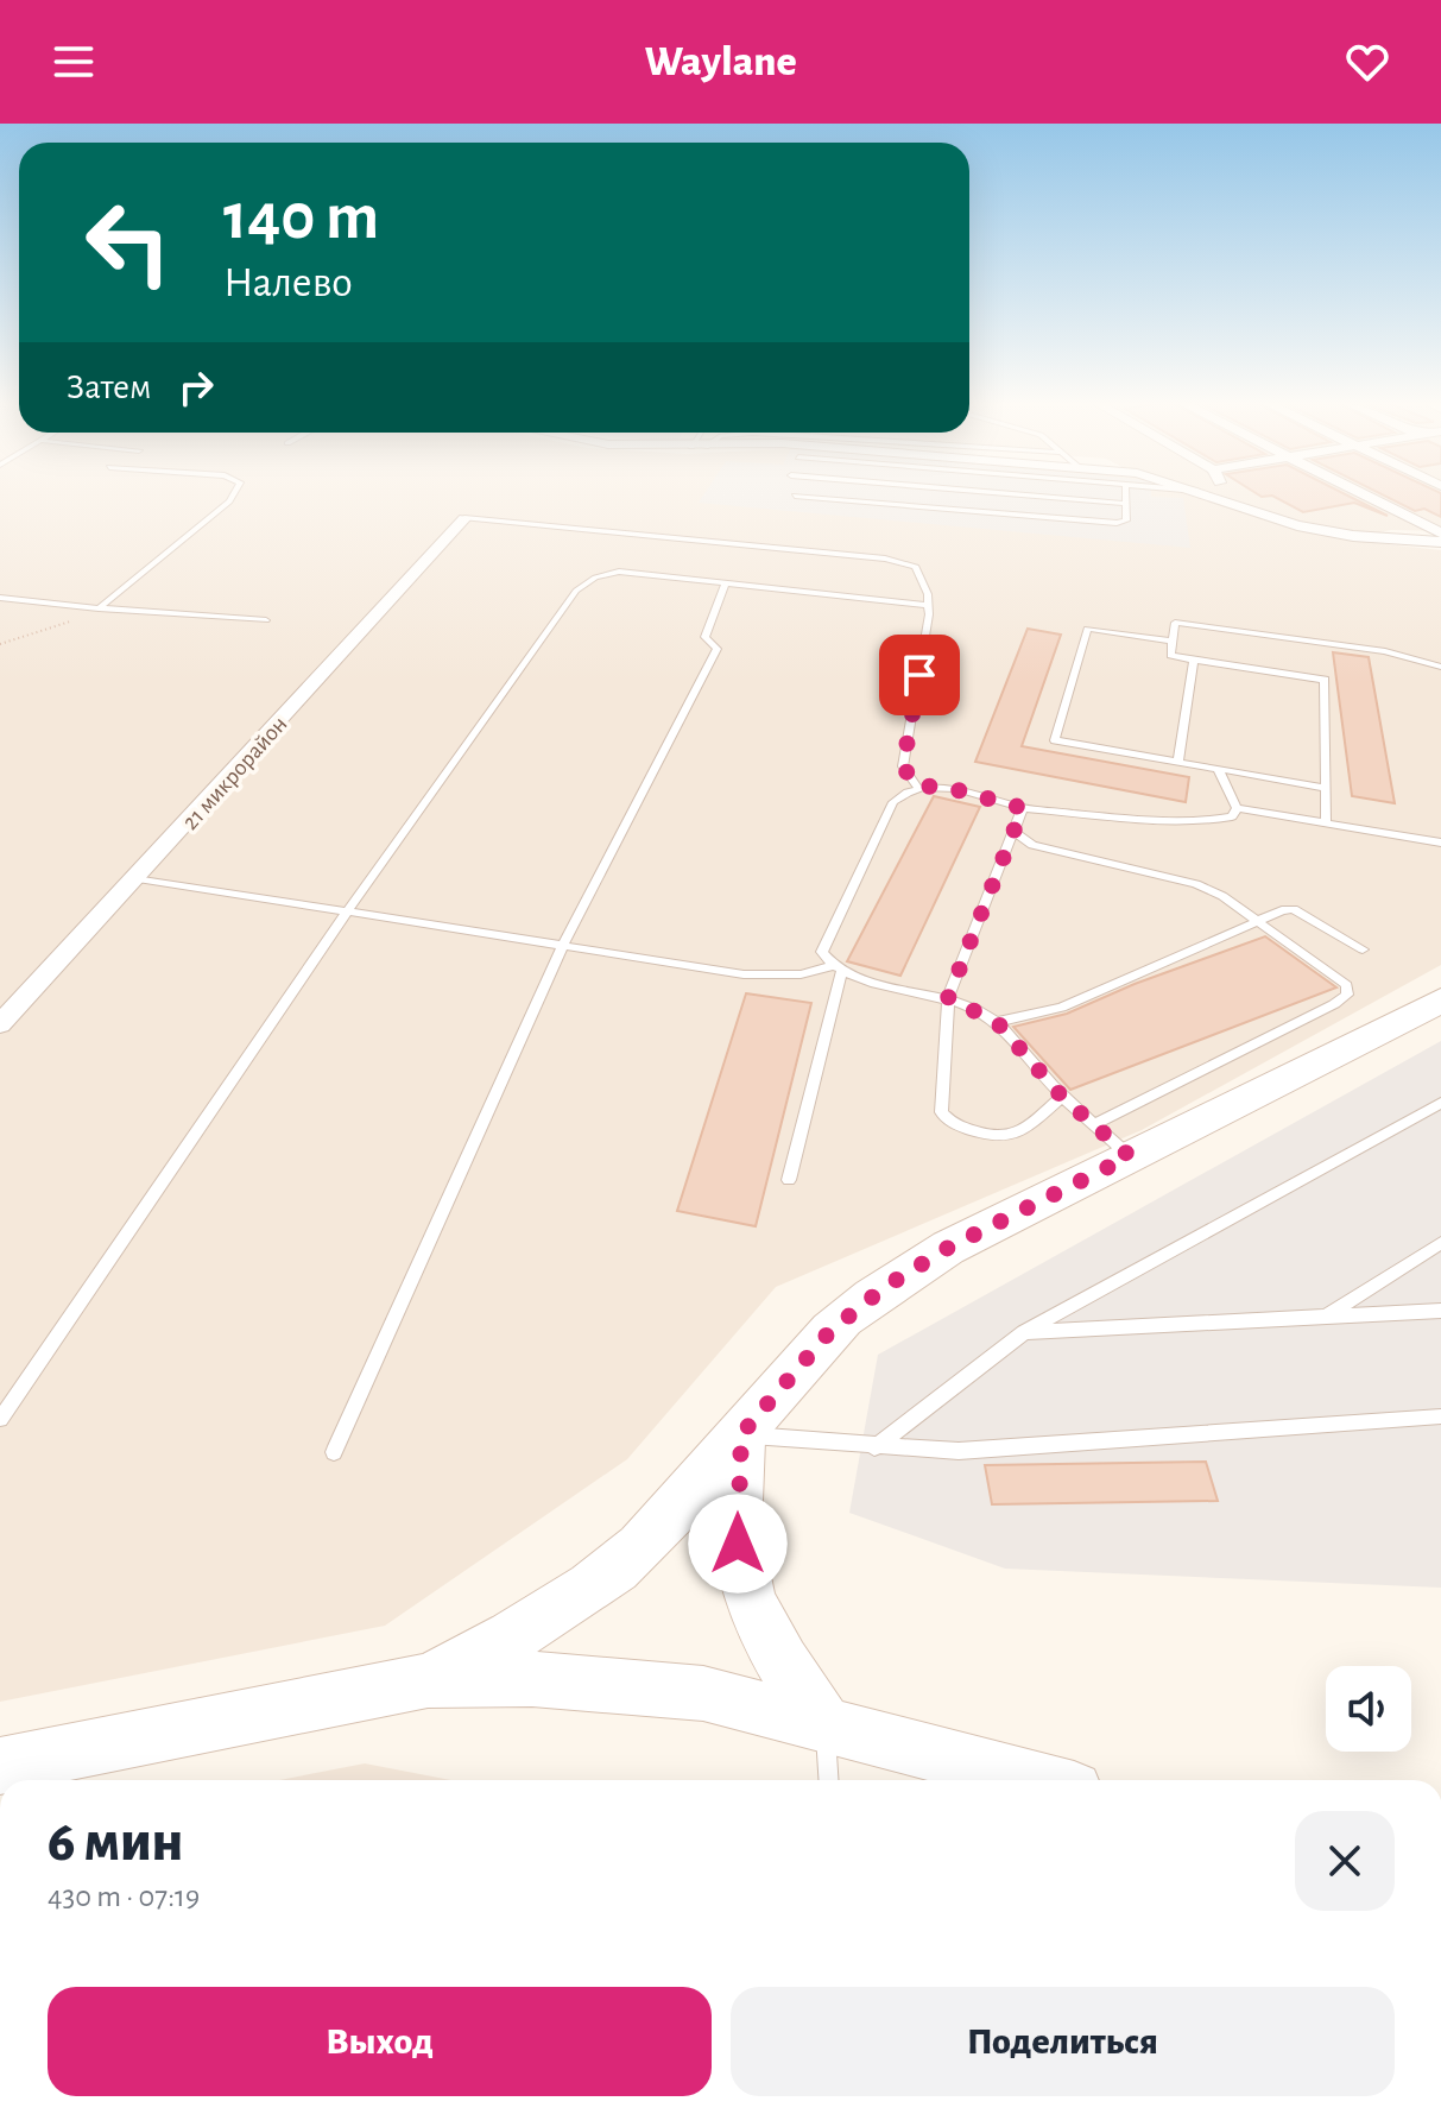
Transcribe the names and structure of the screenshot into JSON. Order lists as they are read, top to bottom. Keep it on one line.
{"streets":{"street":["21 микрорайон"]},"page":{"header":"Waylane","turn":["140 m","Налево"],"then":"Затем","heading":["6 мин","430 m · 07:19"],"buttons":["Выход","Поделиться"]}}
